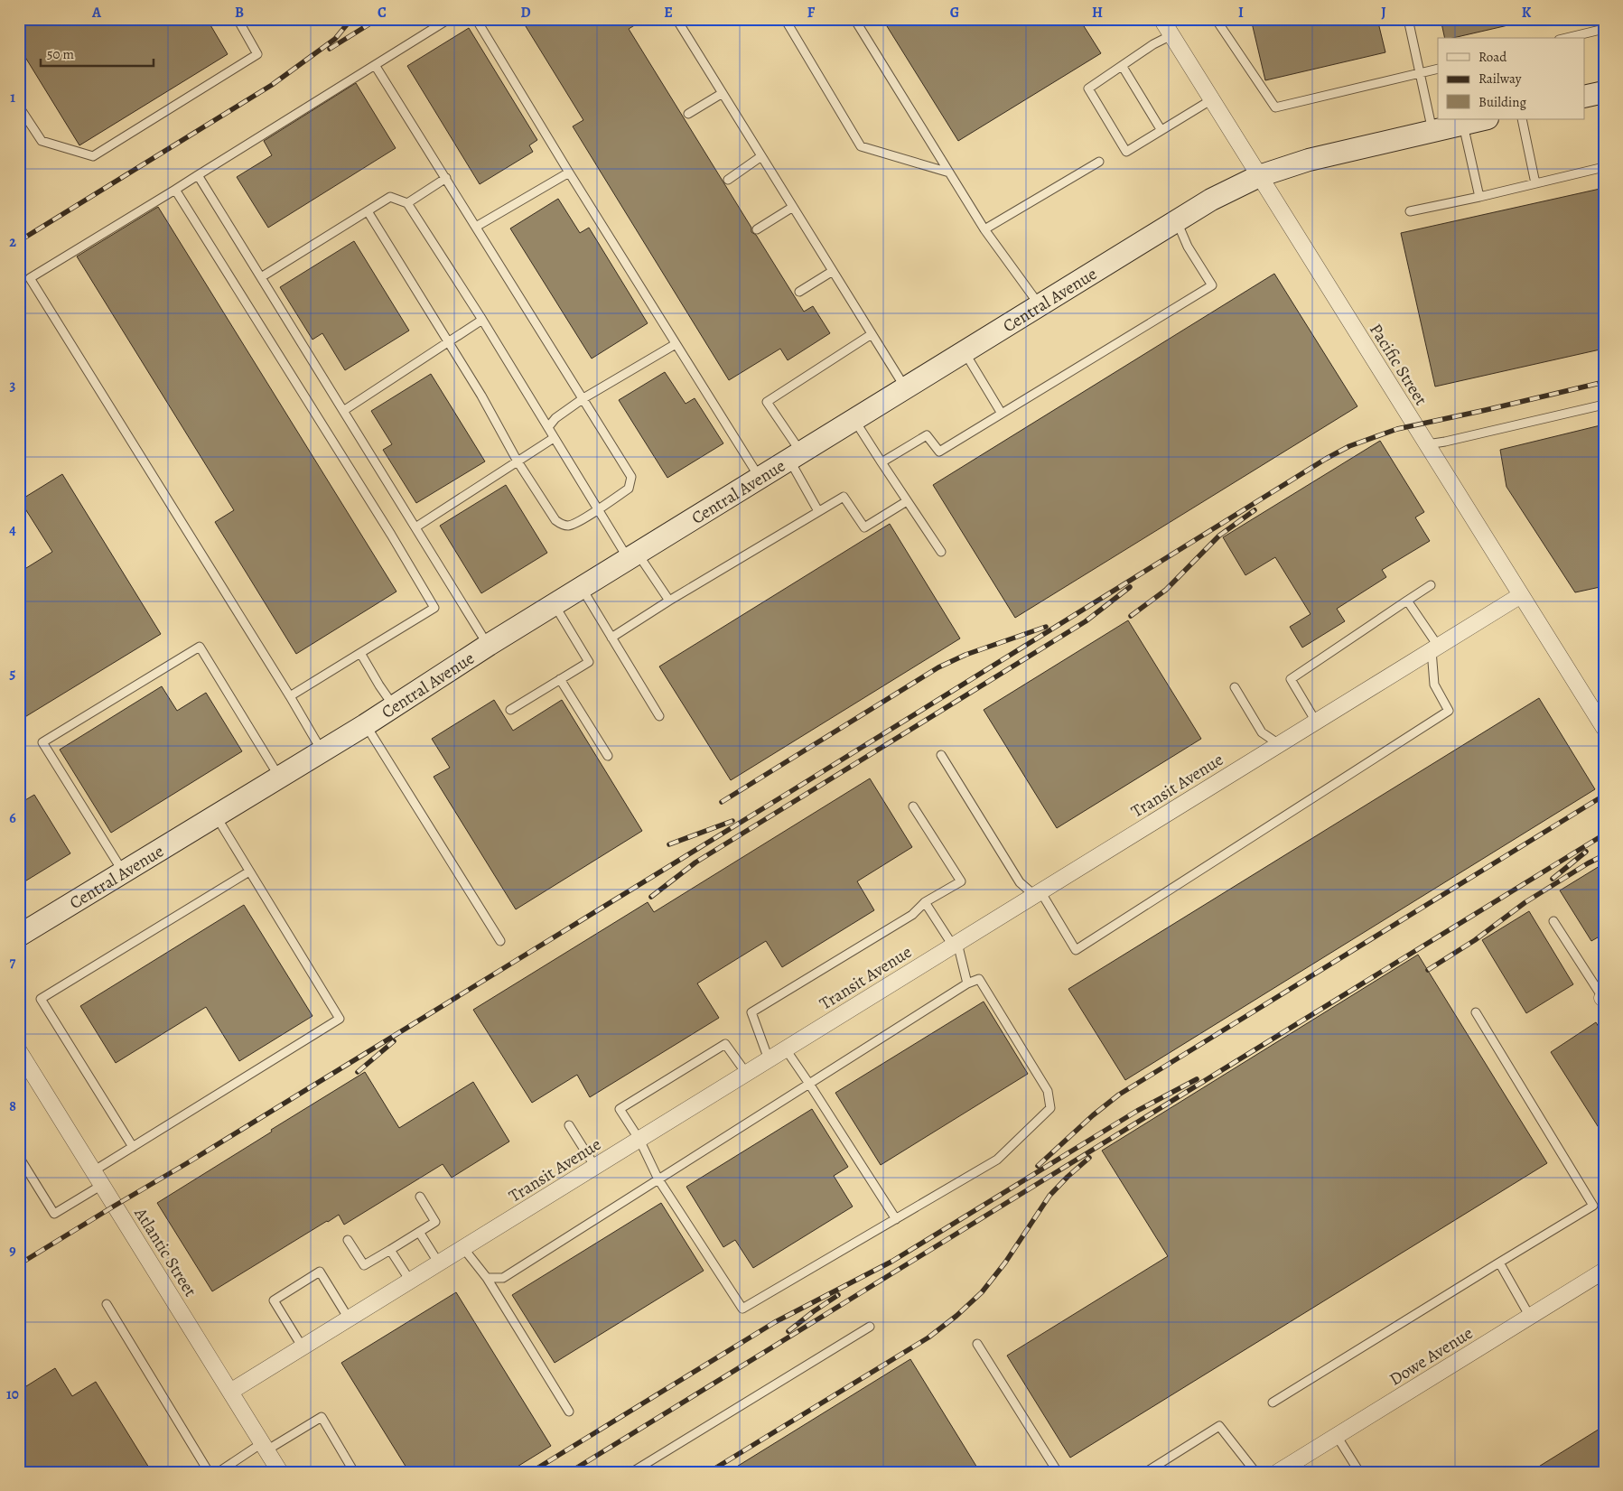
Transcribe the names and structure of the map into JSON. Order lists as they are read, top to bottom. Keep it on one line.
{"streets":{"street":["Central Avenue","Pacific Street","Transit Avenue","Atlantic Street","Dowe Avenue"]},"crossings":[["Central Avenue","Pacific Street"],["Pacific Street","Transit Avenue"],["Transit Avenue","Atlantic Street"]],"legend":["Road","Railway","Building"],"scale_bar":"50 m","grid":{"columns":["A","B","C","D","E","F","G","H","I","J","K"],"rows":["1","2","3","4","5","6","7","8","9","10"]}}
